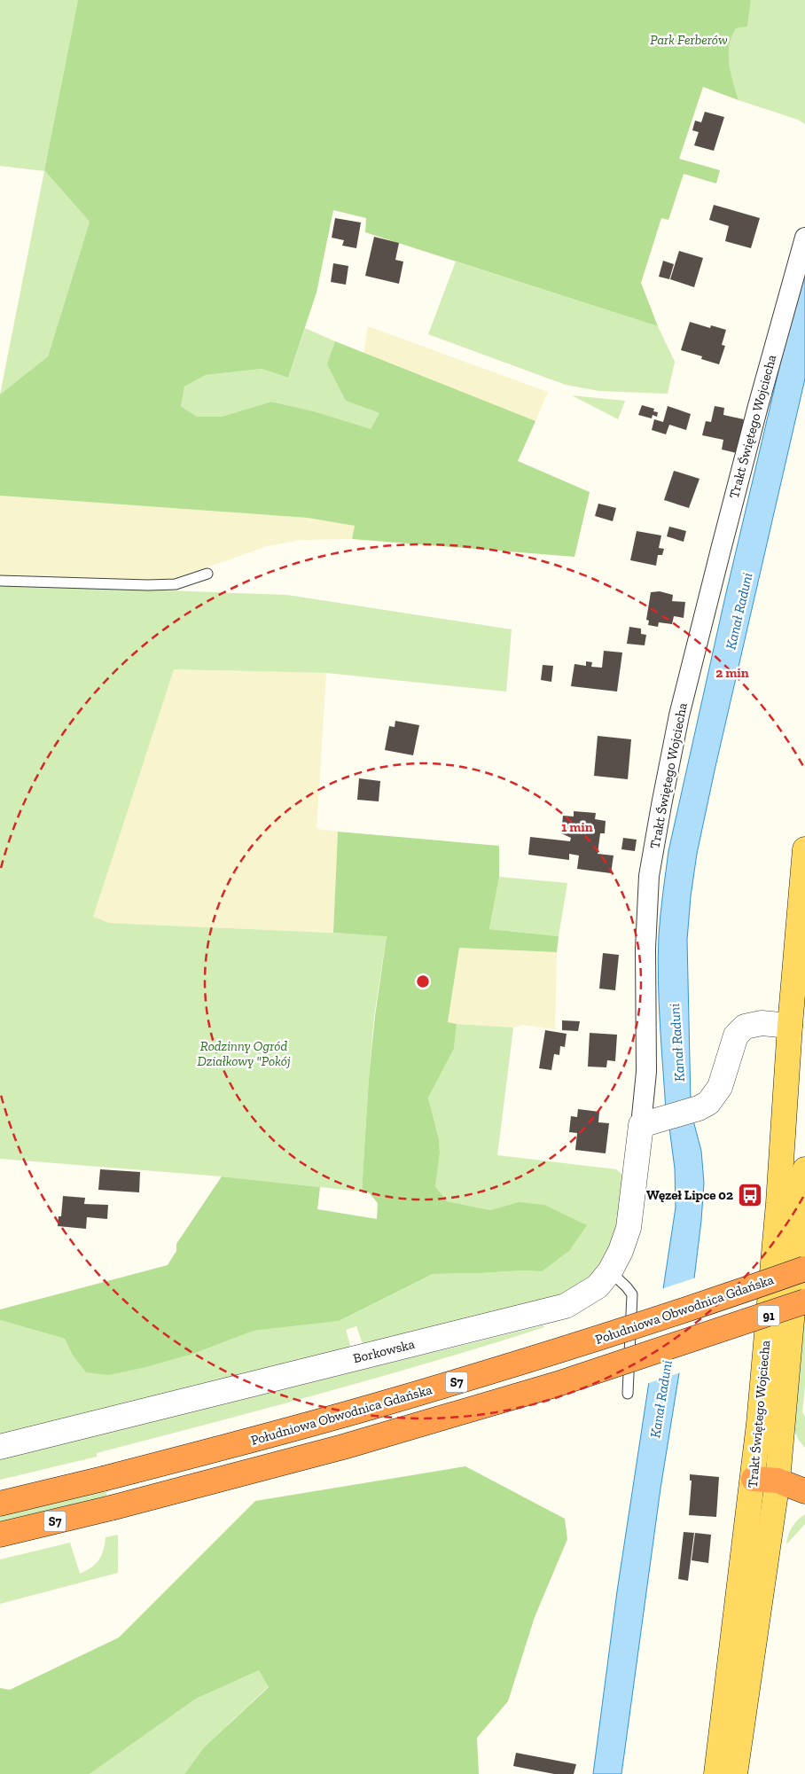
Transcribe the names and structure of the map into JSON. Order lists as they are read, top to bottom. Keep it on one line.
{"streets":{"highway":["Południowa Obwodnica Gdańska","S7"],"main road":["Trakt Świętego Wojciecha","91"],"street":["Borkowska"]},"crossings":[["Trakt Świętego Wojciecha","Borkowska"]],"water":["Kanał Raduni"],"parks":["Park Ferberów","Rodzinny Ogród Działkowy \"Pokój"],"places":{"bus stop":["Węzeł Lipce 02"]},"rings":["2 min","1 min"]}
